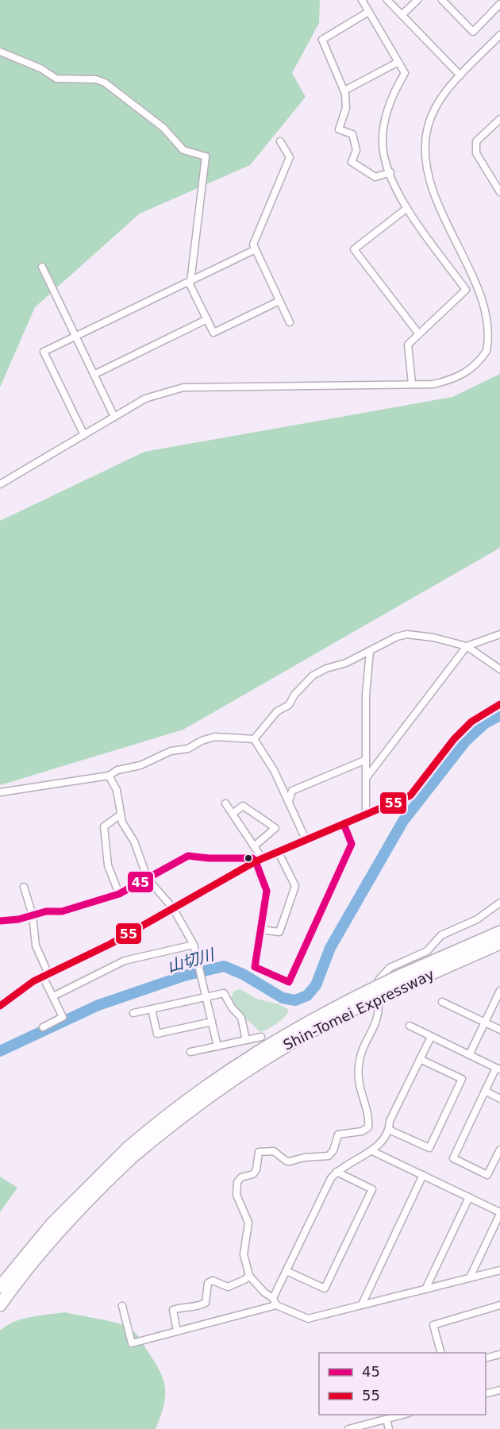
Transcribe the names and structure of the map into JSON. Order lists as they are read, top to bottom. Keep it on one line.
{"streets":{"highway":["Shin-Tomei Expressway"]},"water":["山切川"],"lines":["transit line 55","transit line 45"],"legend":["45","55"]}
